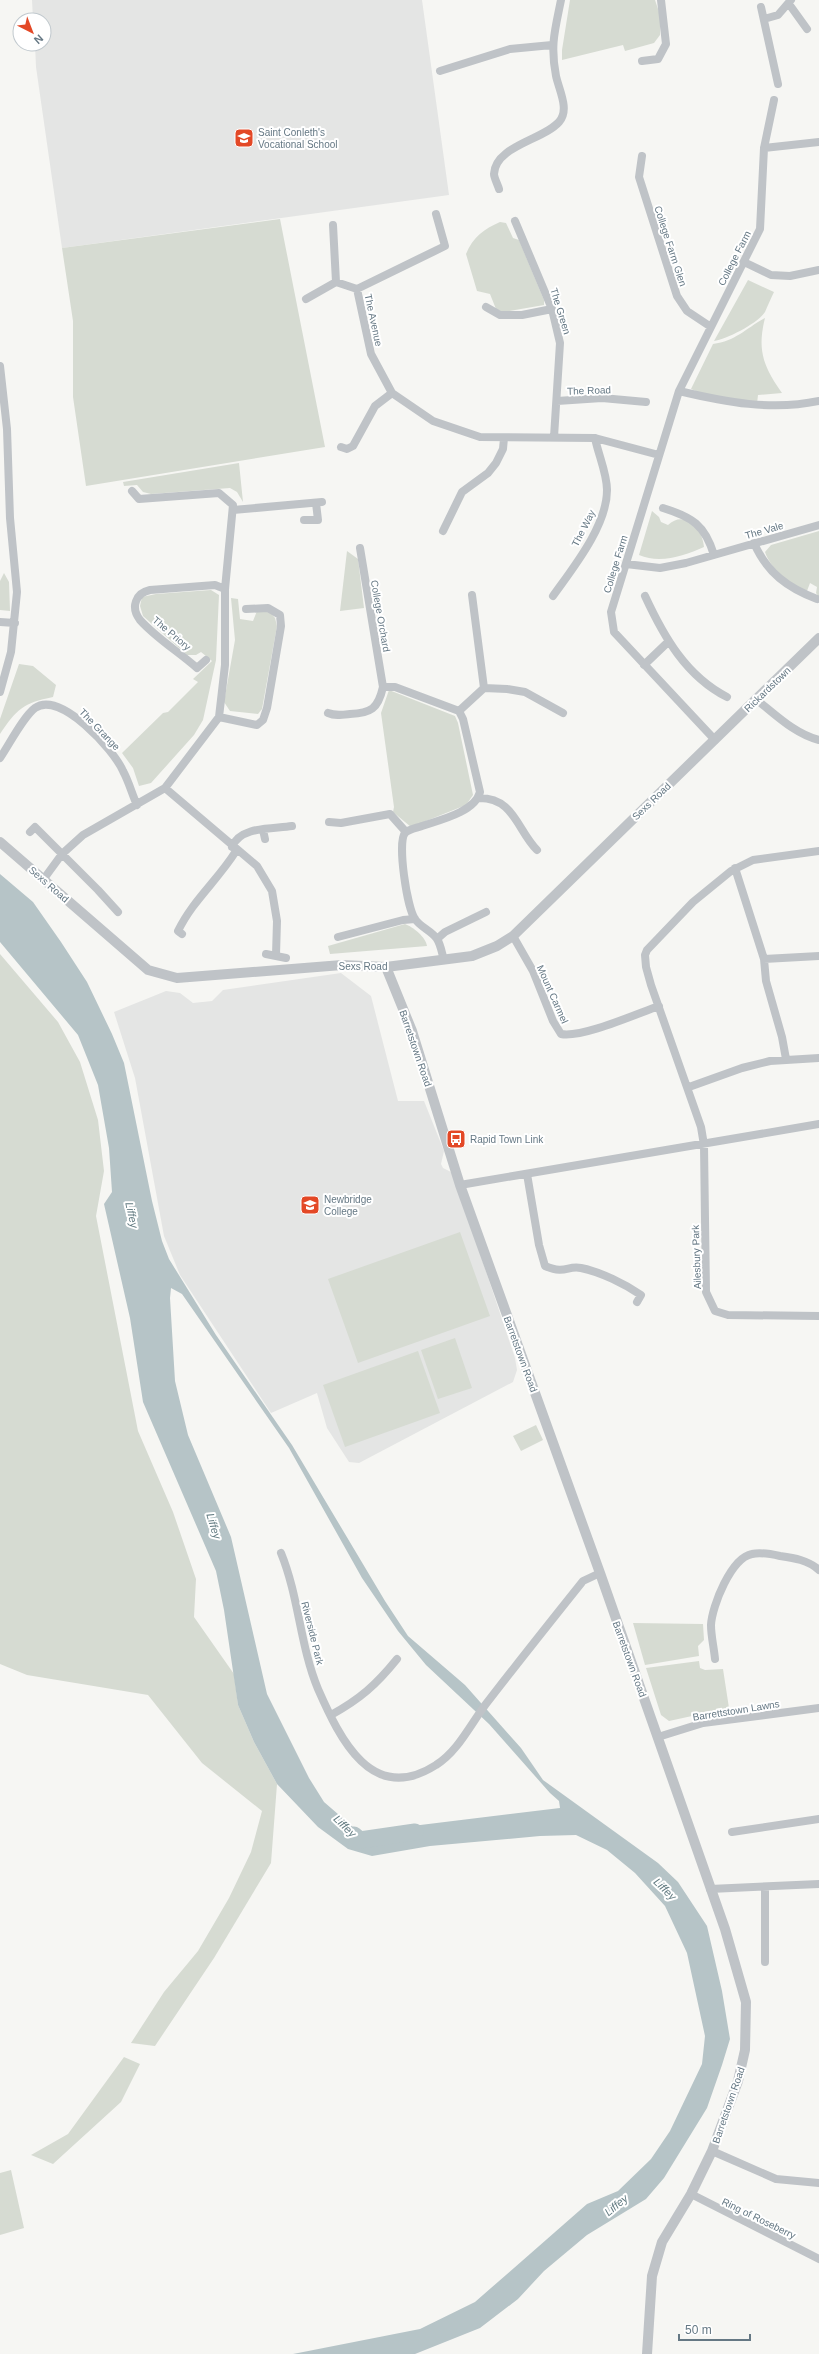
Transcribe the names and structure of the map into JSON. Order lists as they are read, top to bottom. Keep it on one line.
{"streets":{"street":["College Farm Glen","College Farm","The Green","The Avenue","The Road","The Way","The Vale","College Orchard","The Priory","Rickardstown","The Grange","Sexs Road","Mount Carmel","Barretstown Road","Ailesbury Park","Riverside Park","Barrettstown Lawns","Ring of Roseberry"]},"crossings":[["College Farm Glen","College Farm"],["College Farm","The Avenue"],["College Farm","The Vale"],["College Farm","Rickardstown"],["College Farm","Sexs Road"],["The Green","The Avenue"],["The Green","The Road"],["The Avenue","The Way"],["Rickardstown","Sexs Road"],["Sexs Road","Mount Carmel"],["Sexs Road","Barretstown Road"],["Barretstown Road","Riverside Park"],["Barretstown Road","Barrettstown Lawns"],["Barretstown Road","Ring of Roseberry"]],"water":["Liffey"],"places":{"school or university":["Saint Conleth's Vocational School","Newbridge College"],"bus stop":["Rapid Town Link"]},"scale_bar":"50 m","north":"bottom right"}
